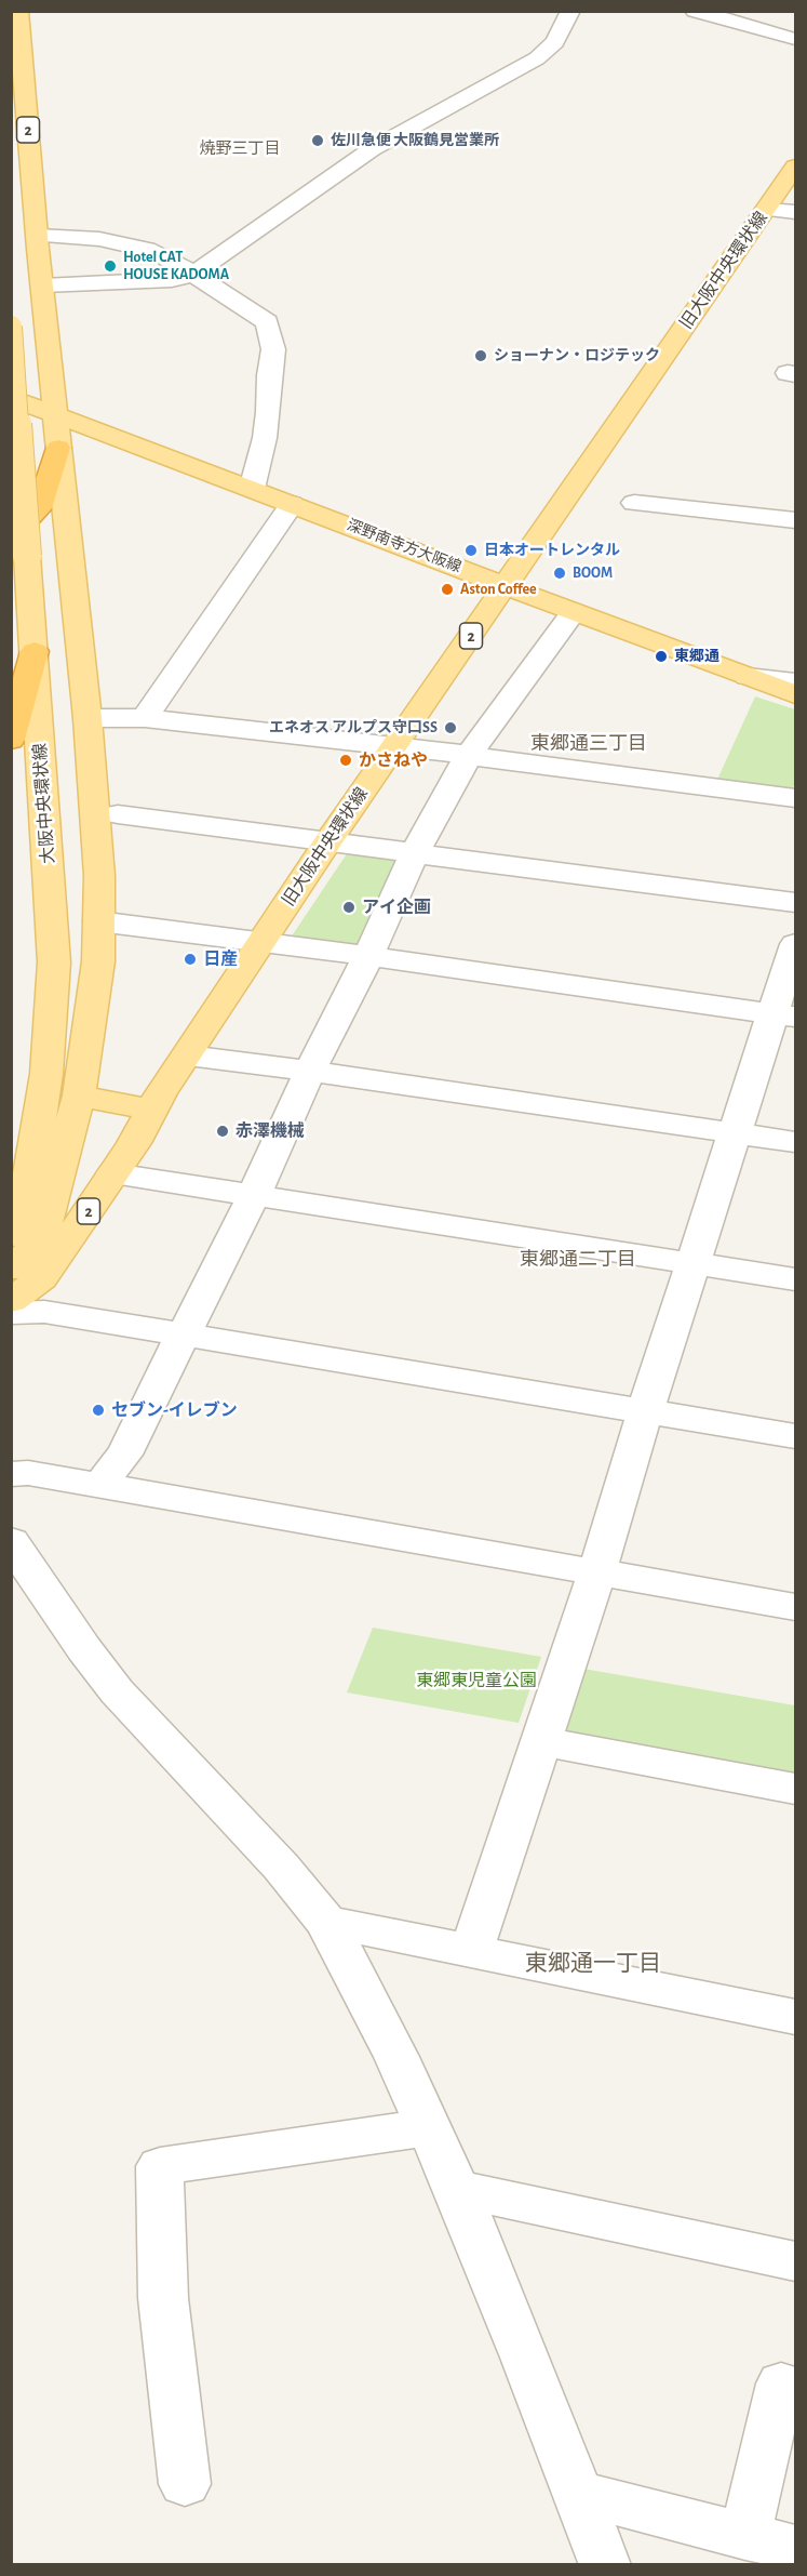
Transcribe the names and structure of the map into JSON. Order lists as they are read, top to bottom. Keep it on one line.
{"streets":{"highway":["2"],"main road":["旧大阪中央環状線","深野南寺方大阪線","大阪中央環状線"]},"crossings":[["2","旧大阪中央環状線"],["2","深野南寺方大阪線"],["2","大阪中央環状線"],["旧大阪中央環状線","深野南寺方大阪線"],["旧大阪中央環状線","大阪中央環状線"]],"districts":["焼野三丁目","東郷通三丁目","東郷通二丁目","東郷通一丁目"],"parks":["東郷東児童公園"],"places":["佐川急便 大阪鶴見営業所","Hotel CAT HOUSE KADOMA","ショーナン・ロジテック","日本オートレンタル","BOOM","Aston Coffee","東郷通","エネオス アルプス守口SS","かさねや","アイ企画","日産","赤澤機械","セブン-イレブン"]}
